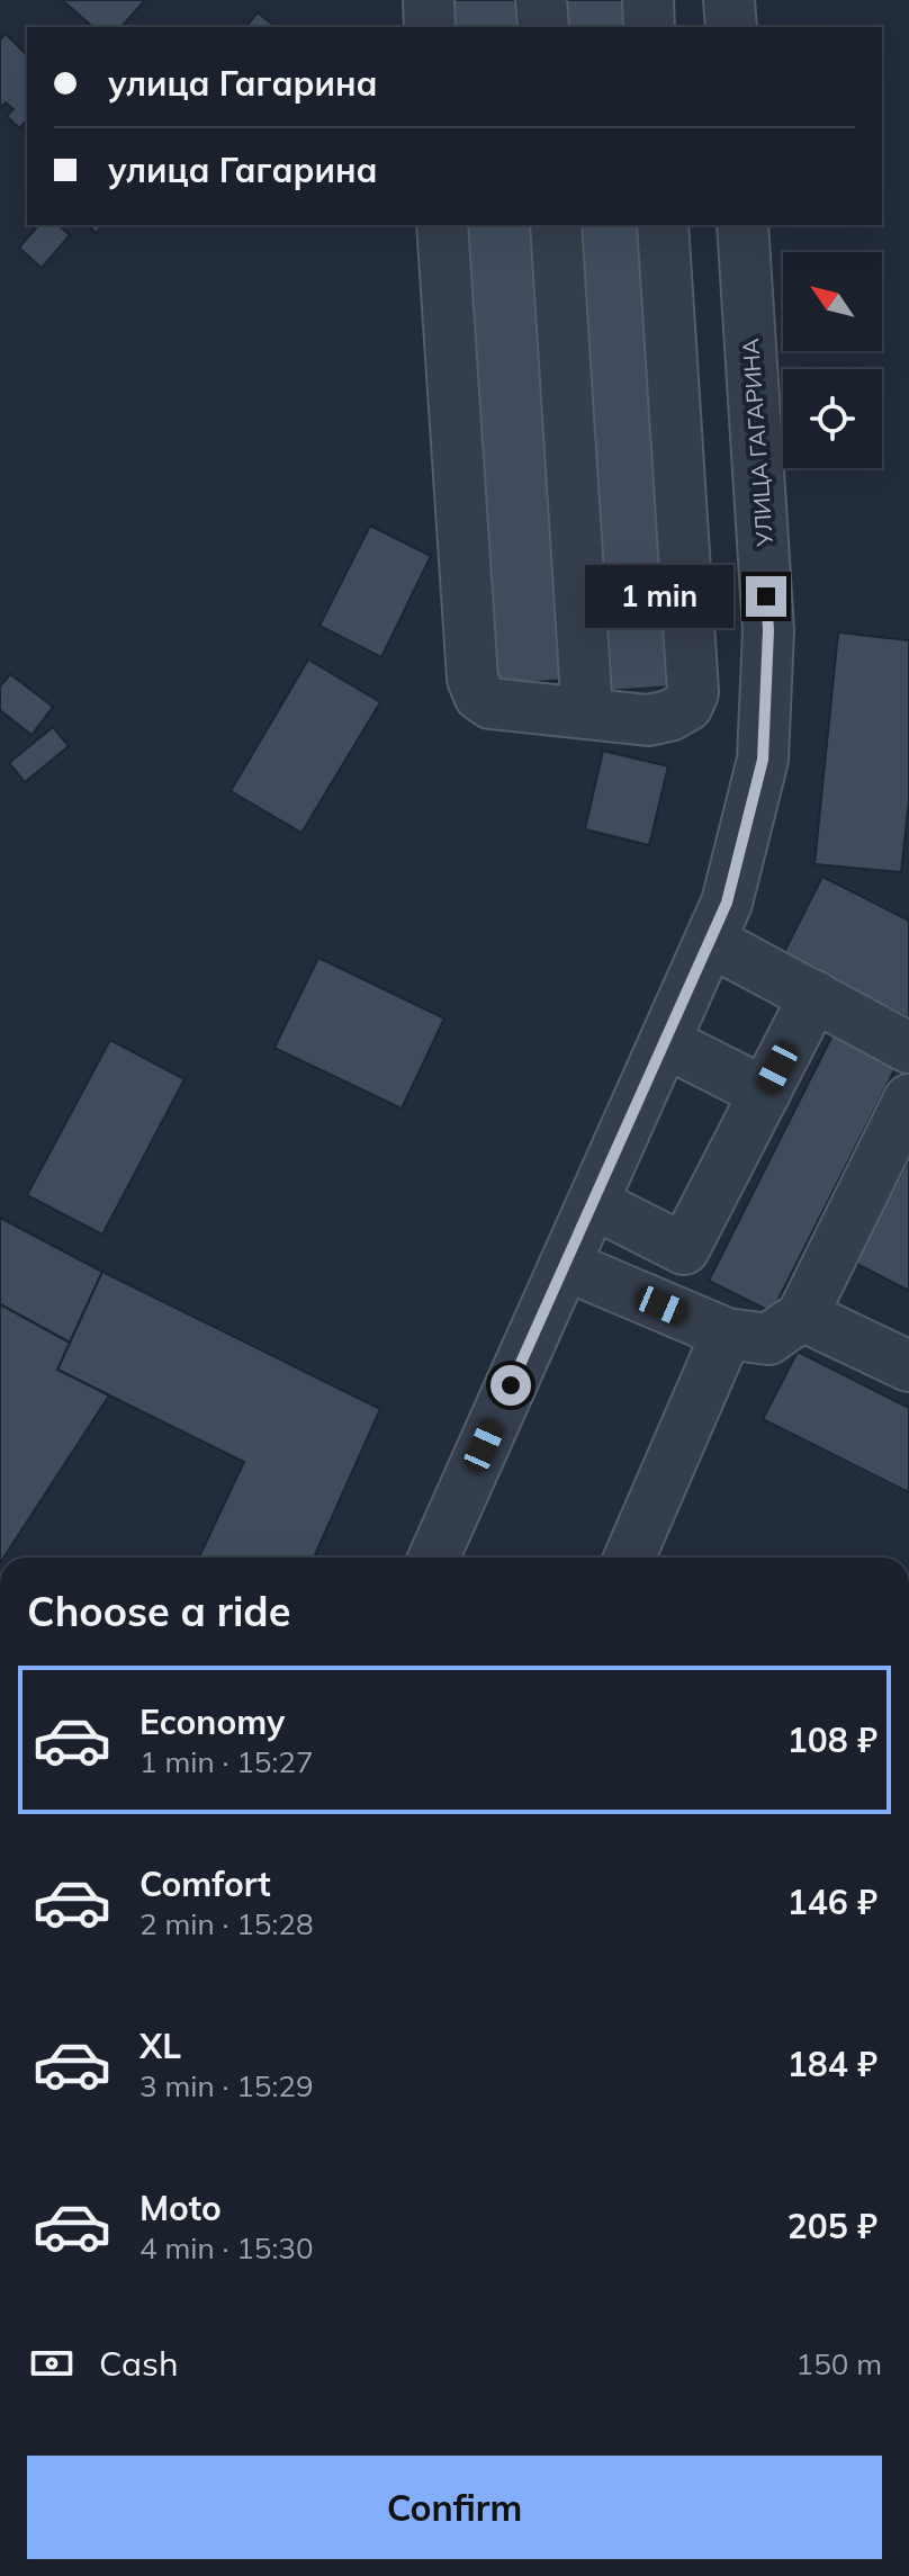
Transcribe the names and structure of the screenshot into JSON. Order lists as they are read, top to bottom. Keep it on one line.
{"streets":{"street":["УЛИЦА ГАГАРИНА"]},"north":"top left","page":{"banner":["улица Гагарина","улица Гагарина"],"bubble":"1 min","heading":"Choose a ride","list":[{"name":"Economy","note":"1 min · 15:27","value":"108 ₽"},{"name":"Comfort","note":"2 min · 15:28","value":"146 ₽"},{"name":"XL","note":"3 min · 15:29","value":"184 ₽"},{"name":"Moto","note":"4 min · 15:30","value":"205 ₽"}],"pay":["Cash","150 m"],"buttons":"Confirm"}}
